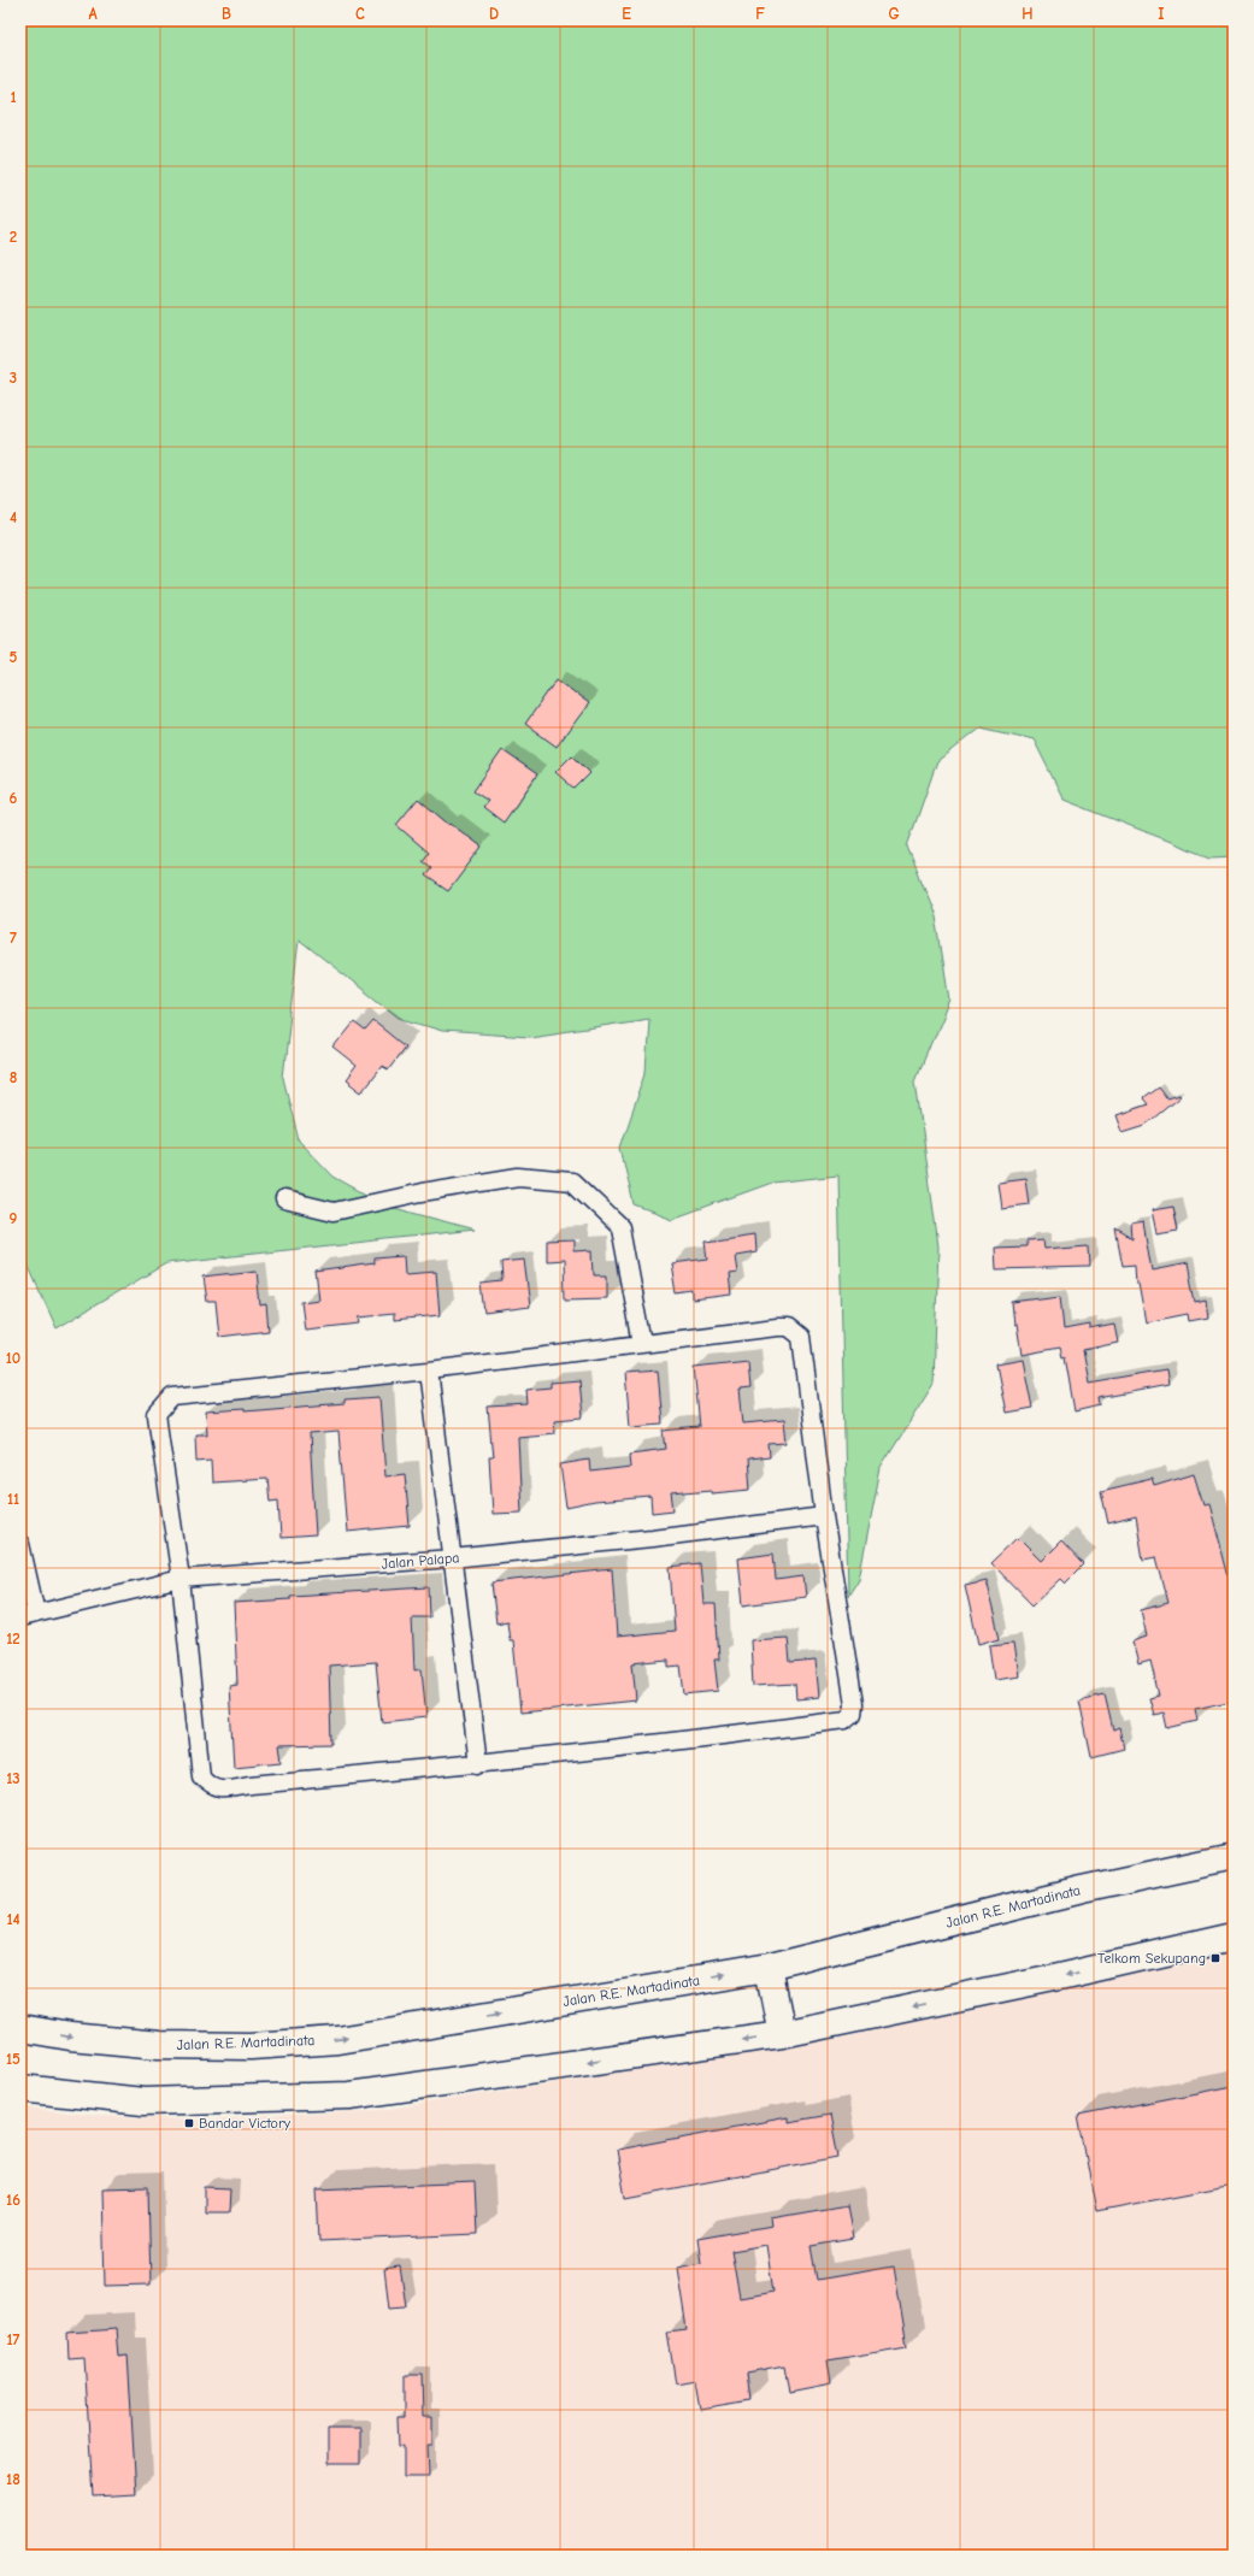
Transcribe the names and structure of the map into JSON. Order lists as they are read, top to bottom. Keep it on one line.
{"streets":{"highway":["Jalan R.E. Martadinata"],"street":["Jalan Palapa"]},"places":{"transit":["Telkom Sekupang","Bandar Victory"]},"grid":{"columns":["A","B","C","D","E","F","G","H","I"],"rows":["1","2","3","4","5","6","7","8","9","10","11","12","13","14","15","16","17","18"]}}
